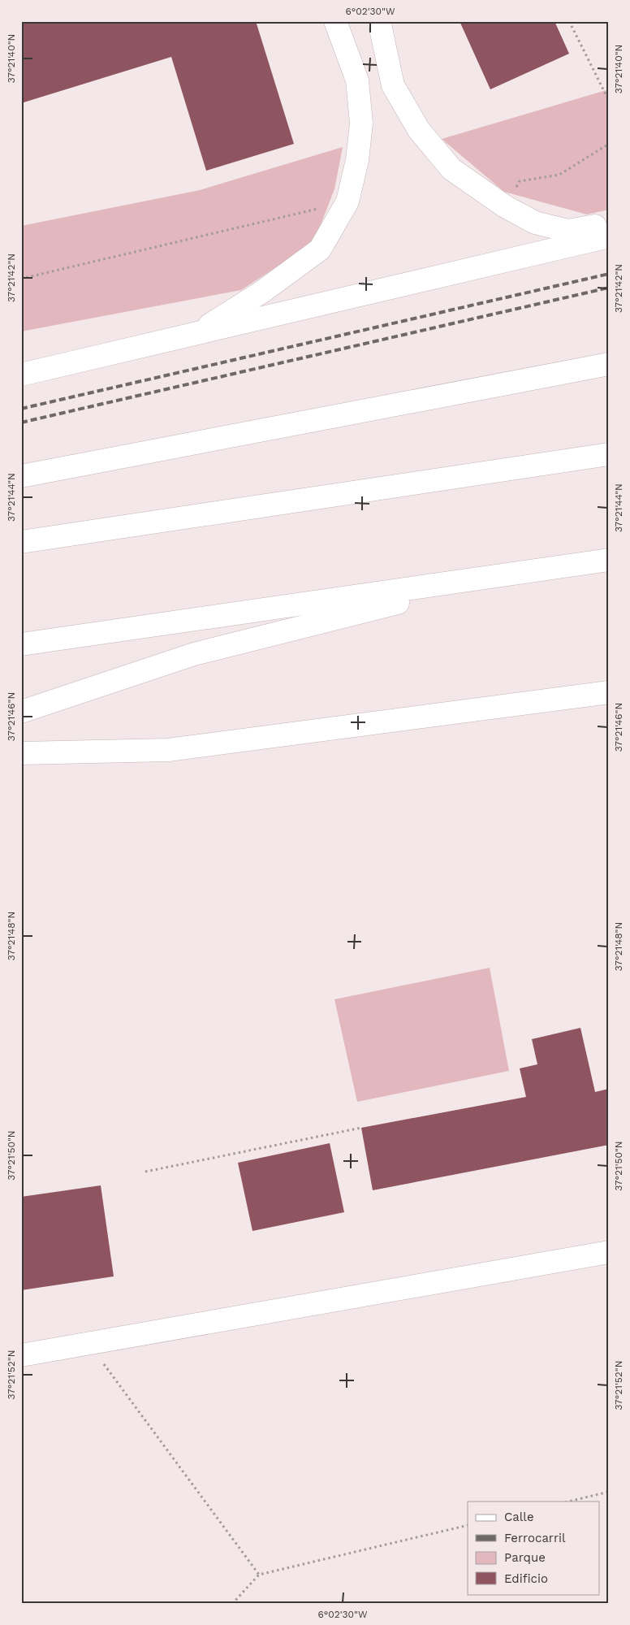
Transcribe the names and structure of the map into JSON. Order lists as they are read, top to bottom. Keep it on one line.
{"legend":["Calle","Ferrocarril","Parque","Edificio"],"coordinates":["6°02'30\"W","37°21'40\"N","37°21'42\"N","37°21'44\"N","37°21'46\"N","37°21'48\"N","37°21'50\"N","37°21'52\"N"]}
